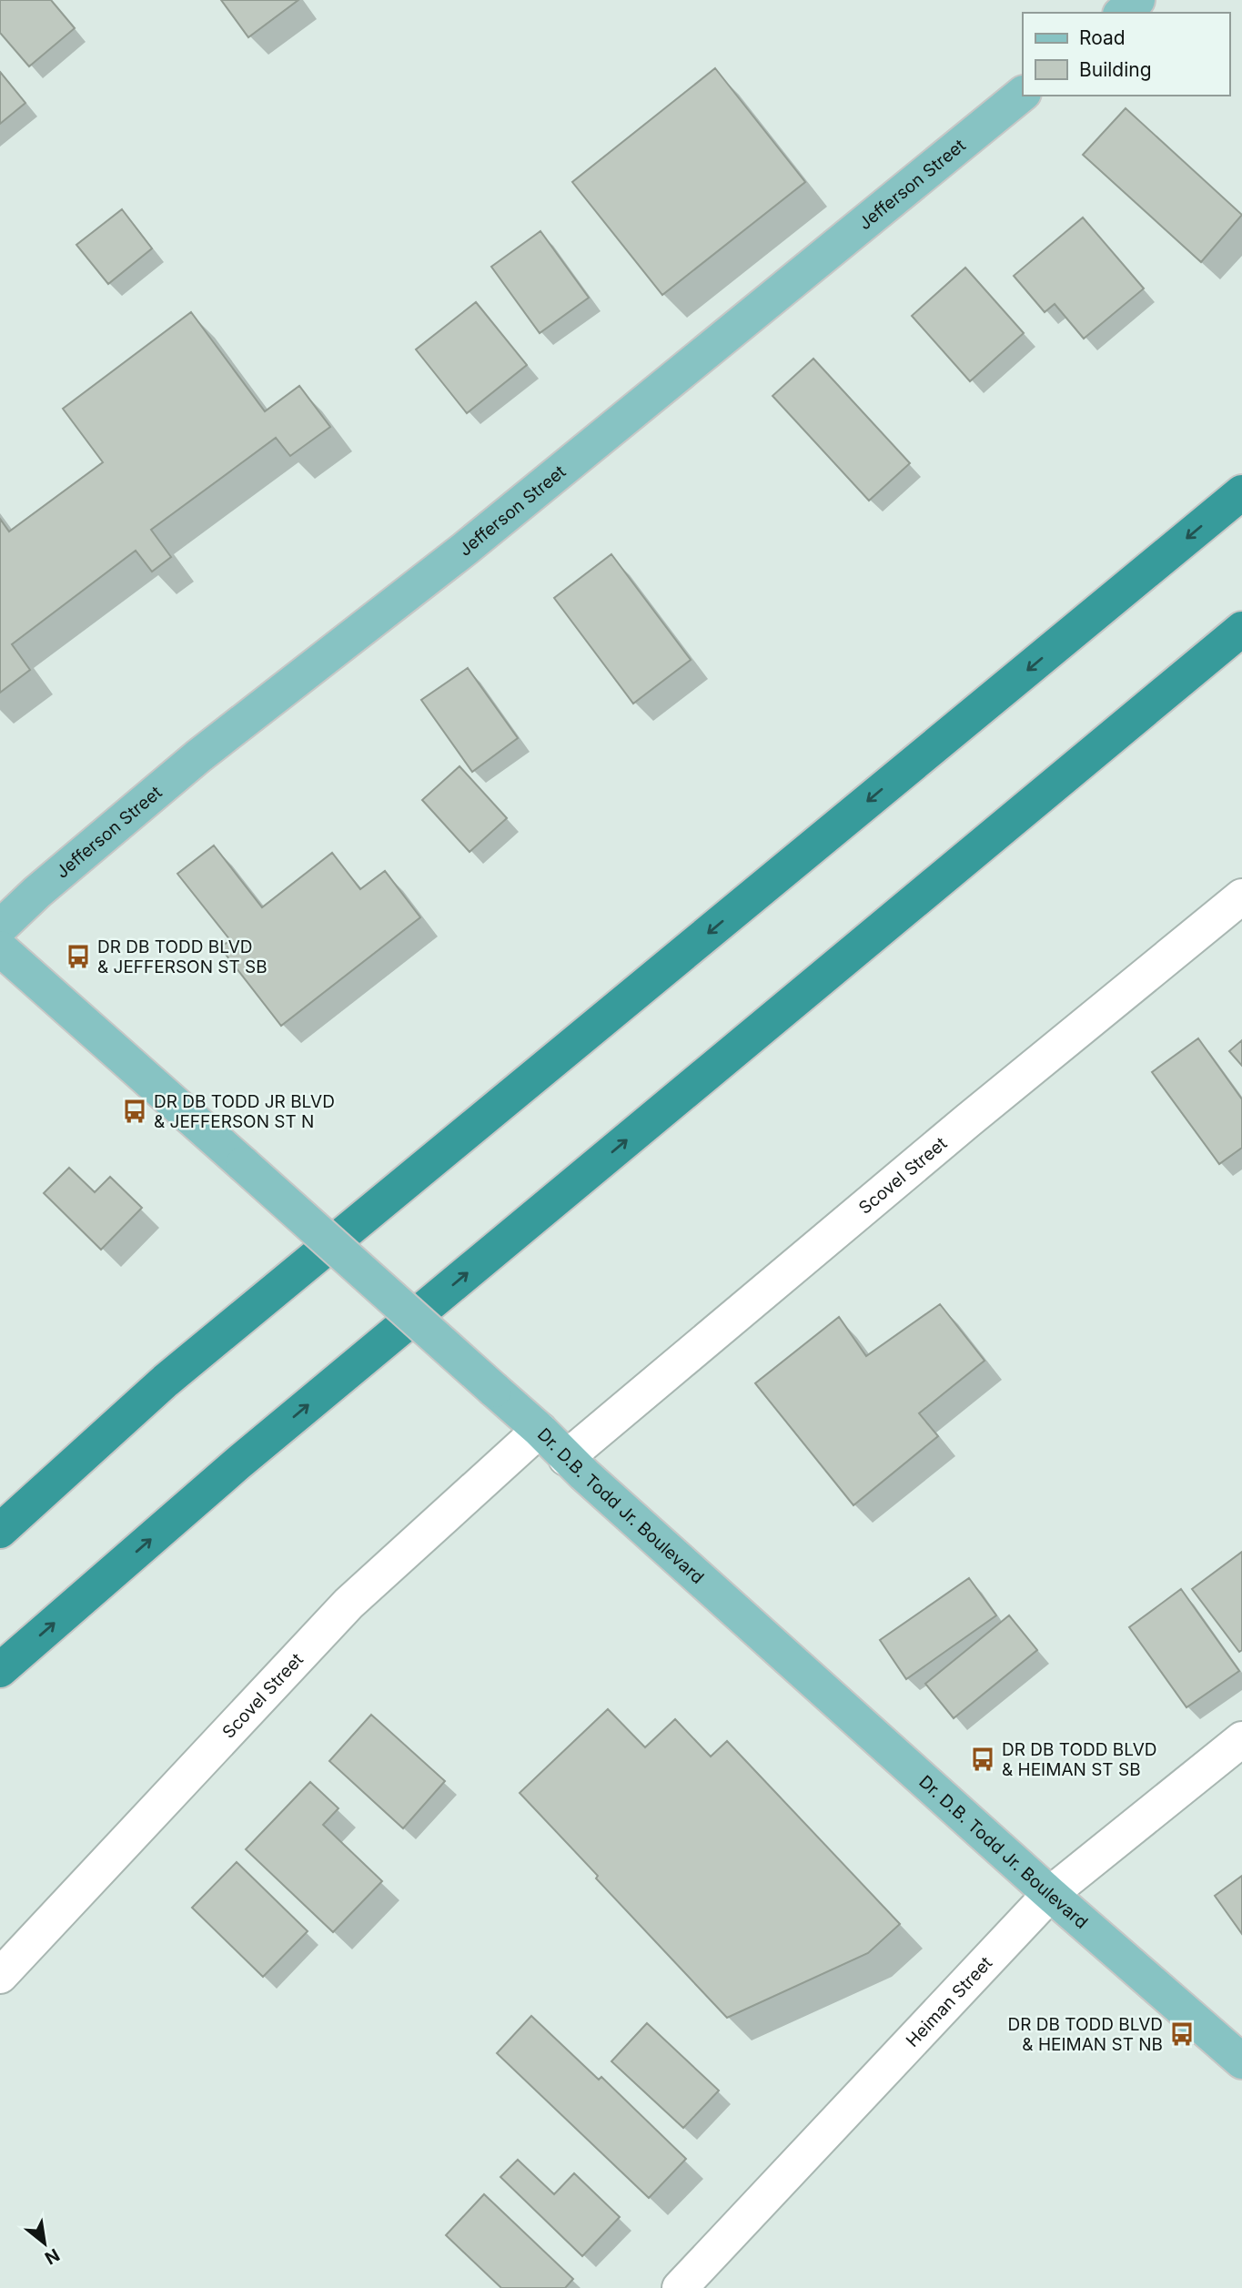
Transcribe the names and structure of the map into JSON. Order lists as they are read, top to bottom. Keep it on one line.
{"streets":{"main road":["Jefferson Street","Dr. D.B. Todd Jr. Boulevard"],"street":["Scovel Street","Heiman Street"]},"crossings":[["Scovel Street","Dr. D.B. Todd Jr. Boulevard"],["Dr. D.B. Todd Jr. Boulevard","Heiman Street"]],"places":{"bus stop":["DR DB TODD BLVD & JEFFERSON ST SB","DR DB TODD JR BLVD & JEFFERSON ST N","DR DB TODD BLVD & HEIMAN ST SB","DR DB TODD BLVD & HEIMAN ST NB"]},"legend":["Road","Building"],"north":"bottom right"}
